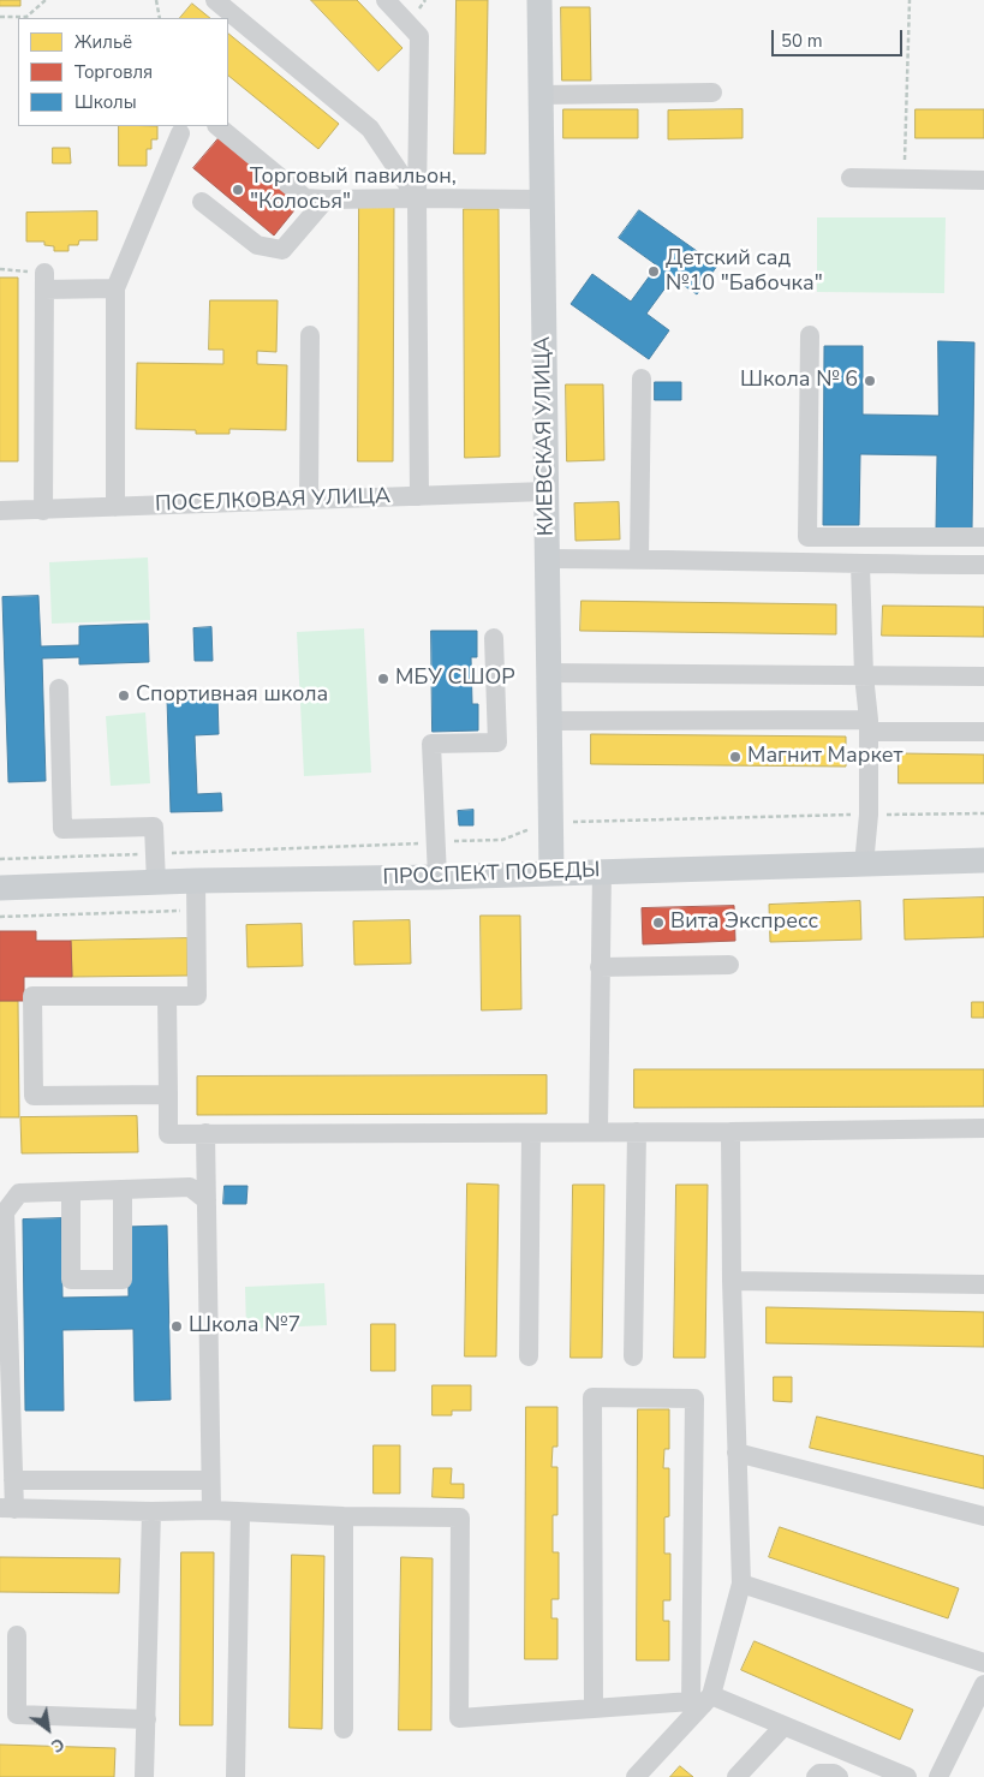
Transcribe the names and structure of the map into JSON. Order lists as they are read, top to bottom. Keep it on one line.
{"streets":{"main road":["КИЕВСКАЯ УЛИЦА","ПРОСПЕКТ ПОБЕДЫ"],"street":["ПОСЕЛКОВАЯ УЛИЦА"]},"crossings":[["КИЕВСКАЯ УЛИЦА","ПОСЕЛКОВАЯ УЛИЦА"],["КИЕВСКАЯ УЛИЦА","ПРОСПЕКТ ПОБЕДЫ"]],"places":["Торговый павильон, \"Колосья\"","Детский сад №10 \"Бабочка\"","Школа № 6","МБУ СШОР","Спортивная школа","Магнит Маркет","Вита Экспресс","Школа №7"],"legend":["Жильё","Торговля","Школы"],"scale_bar":"50 m","north":"bottom right"}
